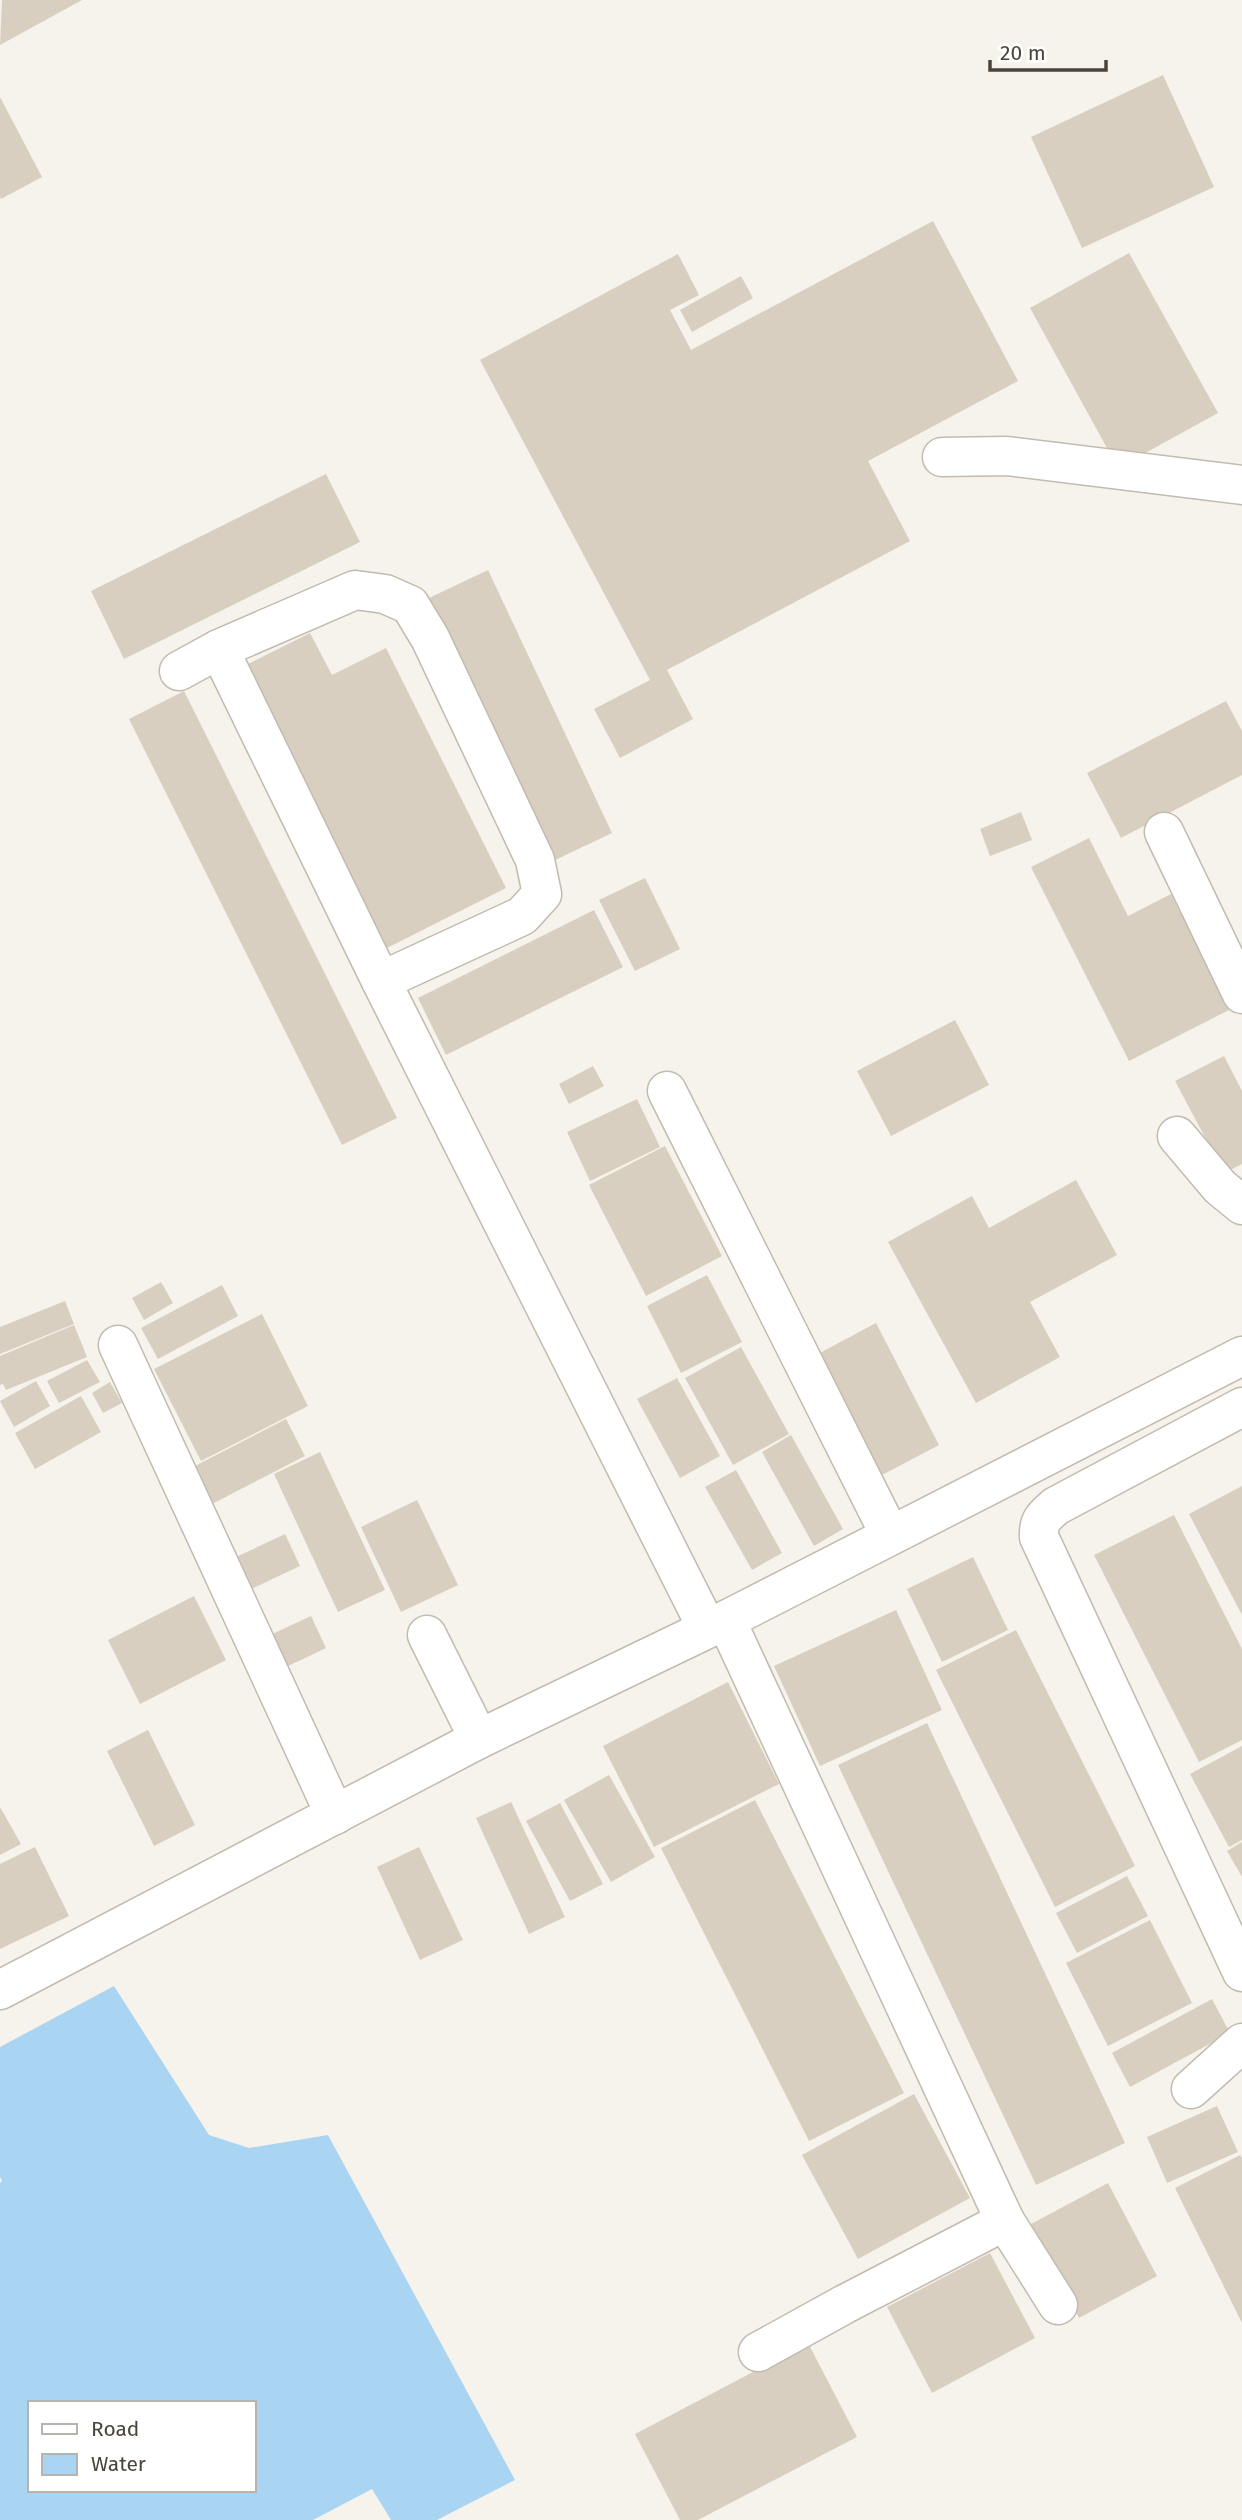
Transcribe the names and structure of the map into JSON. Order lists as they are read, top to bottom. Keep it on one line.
{"legend":["Road","Water"],"scale_bar":"20 m"}
